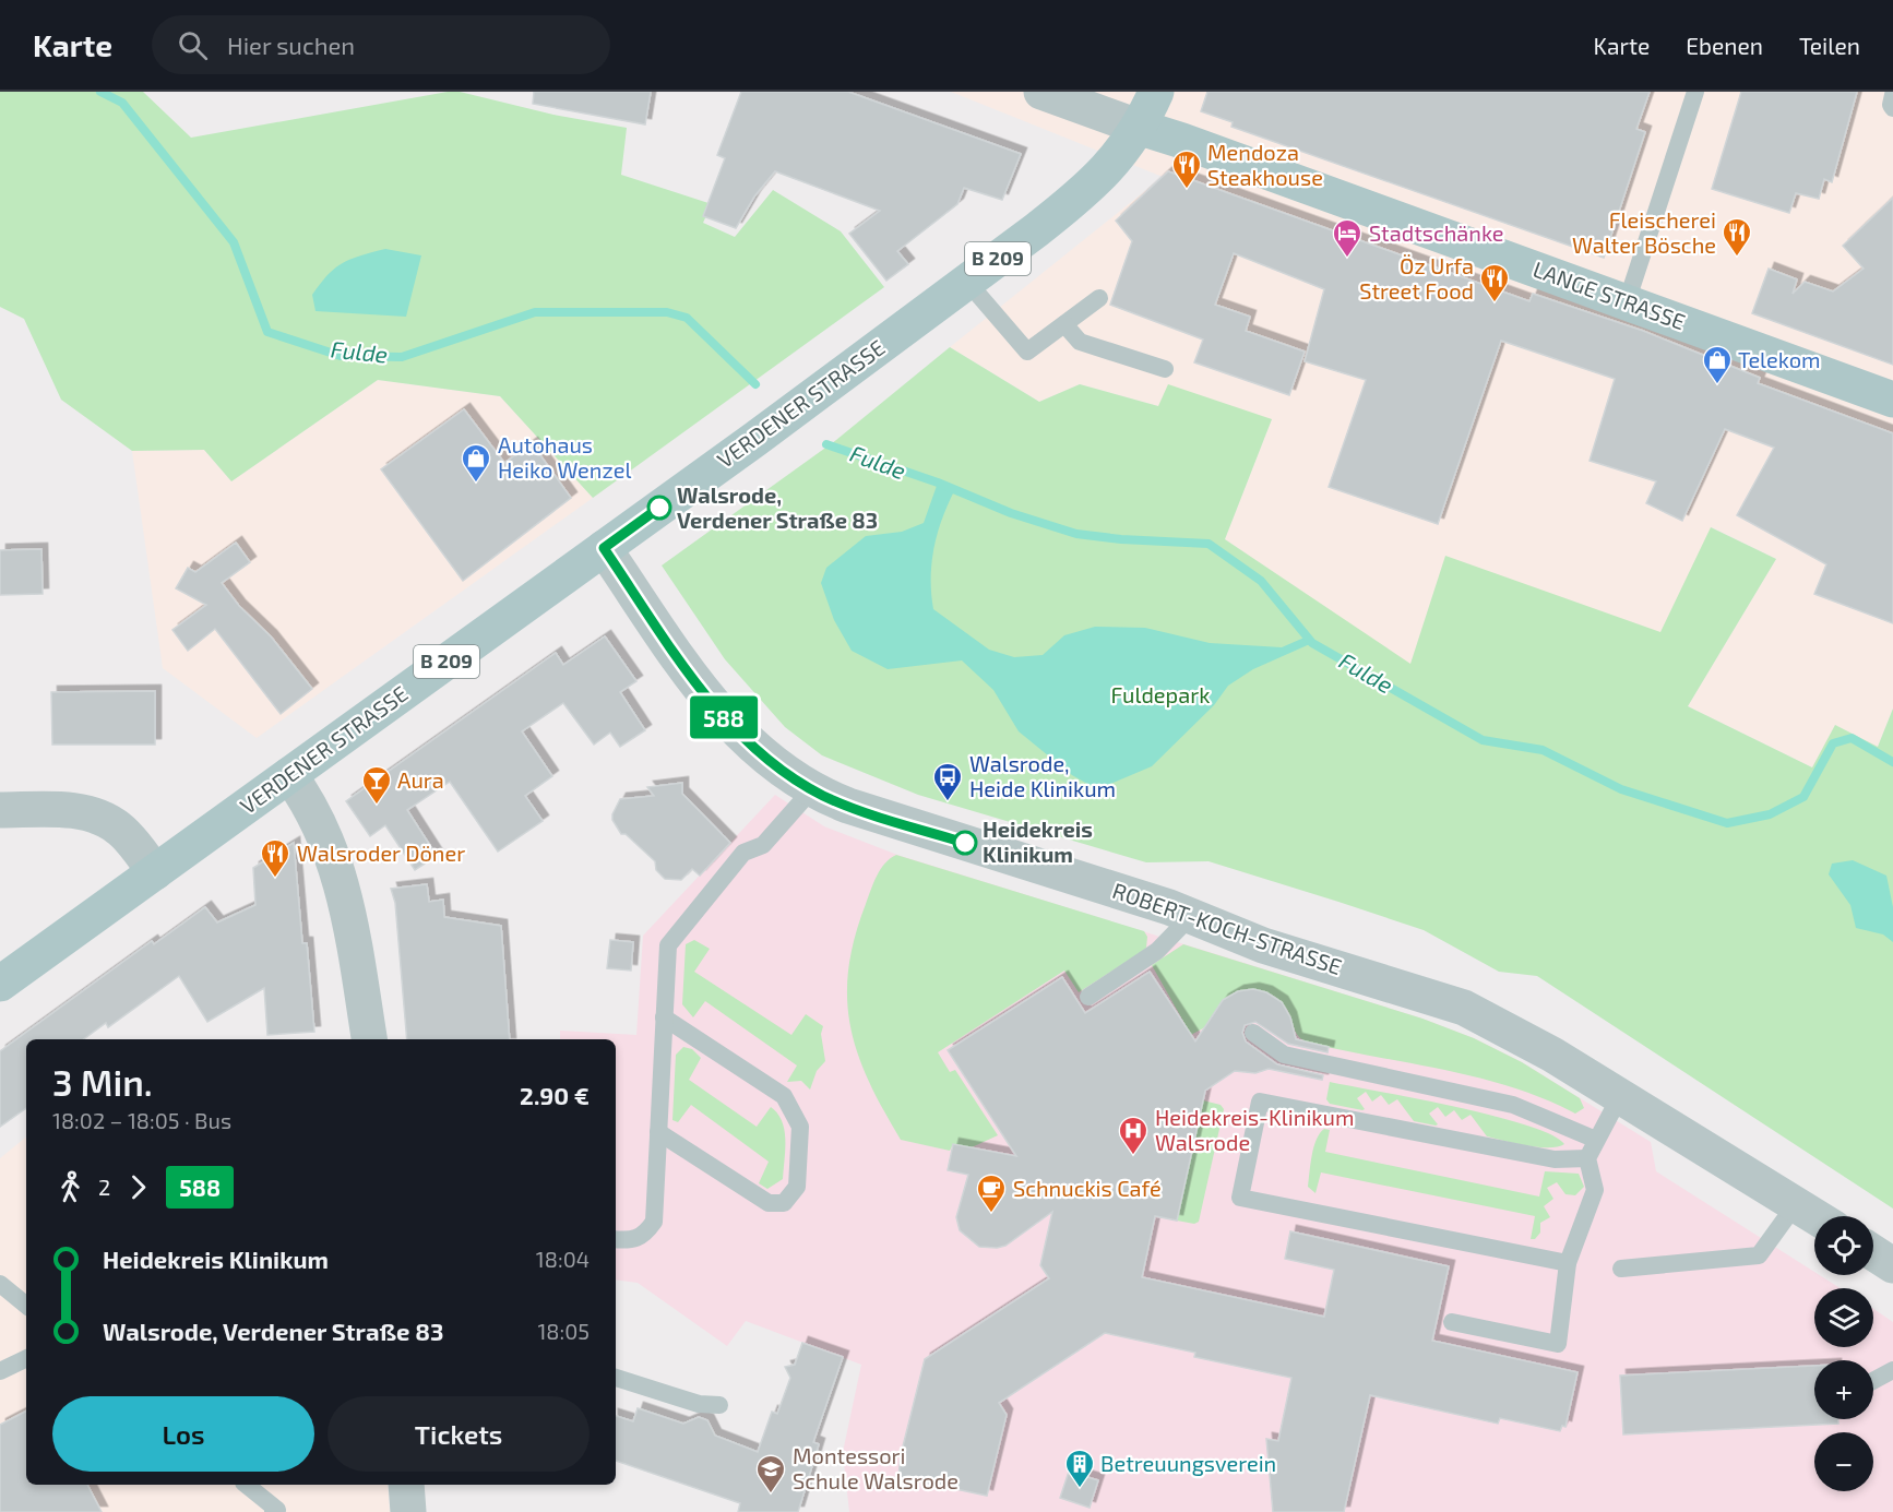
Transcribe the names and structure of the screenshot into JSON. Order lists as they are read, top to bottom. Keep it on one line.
{"streets":{"main road":["B 209","LANGE STRASSE","VERDENER STRASSE"],"street":["ROBERT-KOCH-STRASSE"]},"crossings":[["B 209","LANGE STRASSE"],["B 209","VERDENER STRASSE"],["LANGE STRASSE","VERDENER STRASSE"],["VERDENER STRASSE","ROBERT-KOCH-STRASSE"]],"water":["Fulde"],"parks":["Fuldepark"],"places":{"restaurant":["Mendoza Steakhouse","Fleischerei Walter Bösche","Öz Urfa Street Food","Walsroder Döner"],"hotel":["Stadtschänke"],"shop":["Telekom","Autohaus Heiko Wenzel"],"other":["Walsrode, Verdener Straße 83","Heidekreis Klinikum"],"bus stop":["Walsrode, Heide Klinikum"],"bar":["Aura"],"hospital":["Heidekreis-Klinikum Walsrode"],"cafe":["Schnuckis Café"],"building":["Betreuungsverein"],"school or university":["Montessori Schule Walsrode"]},"lines":["bus line 588"],"page":{"header":"Karte","search":"Hier suchen","nav":["Karte","Ebenen","Teilen"],"on_map":"588","heading":["3 Min.","18:02 – 18:05 · Bus","2.90 €"],"legs":["2","588"],"map_buttons":["+","−"],"list":[{"name":"Heidekreis Klinikum","value":"18:04"},{"name":"Walsrode, Verdener Straße 83","value":"18:05"}],"buttons":["Los","Tickets"]}}
